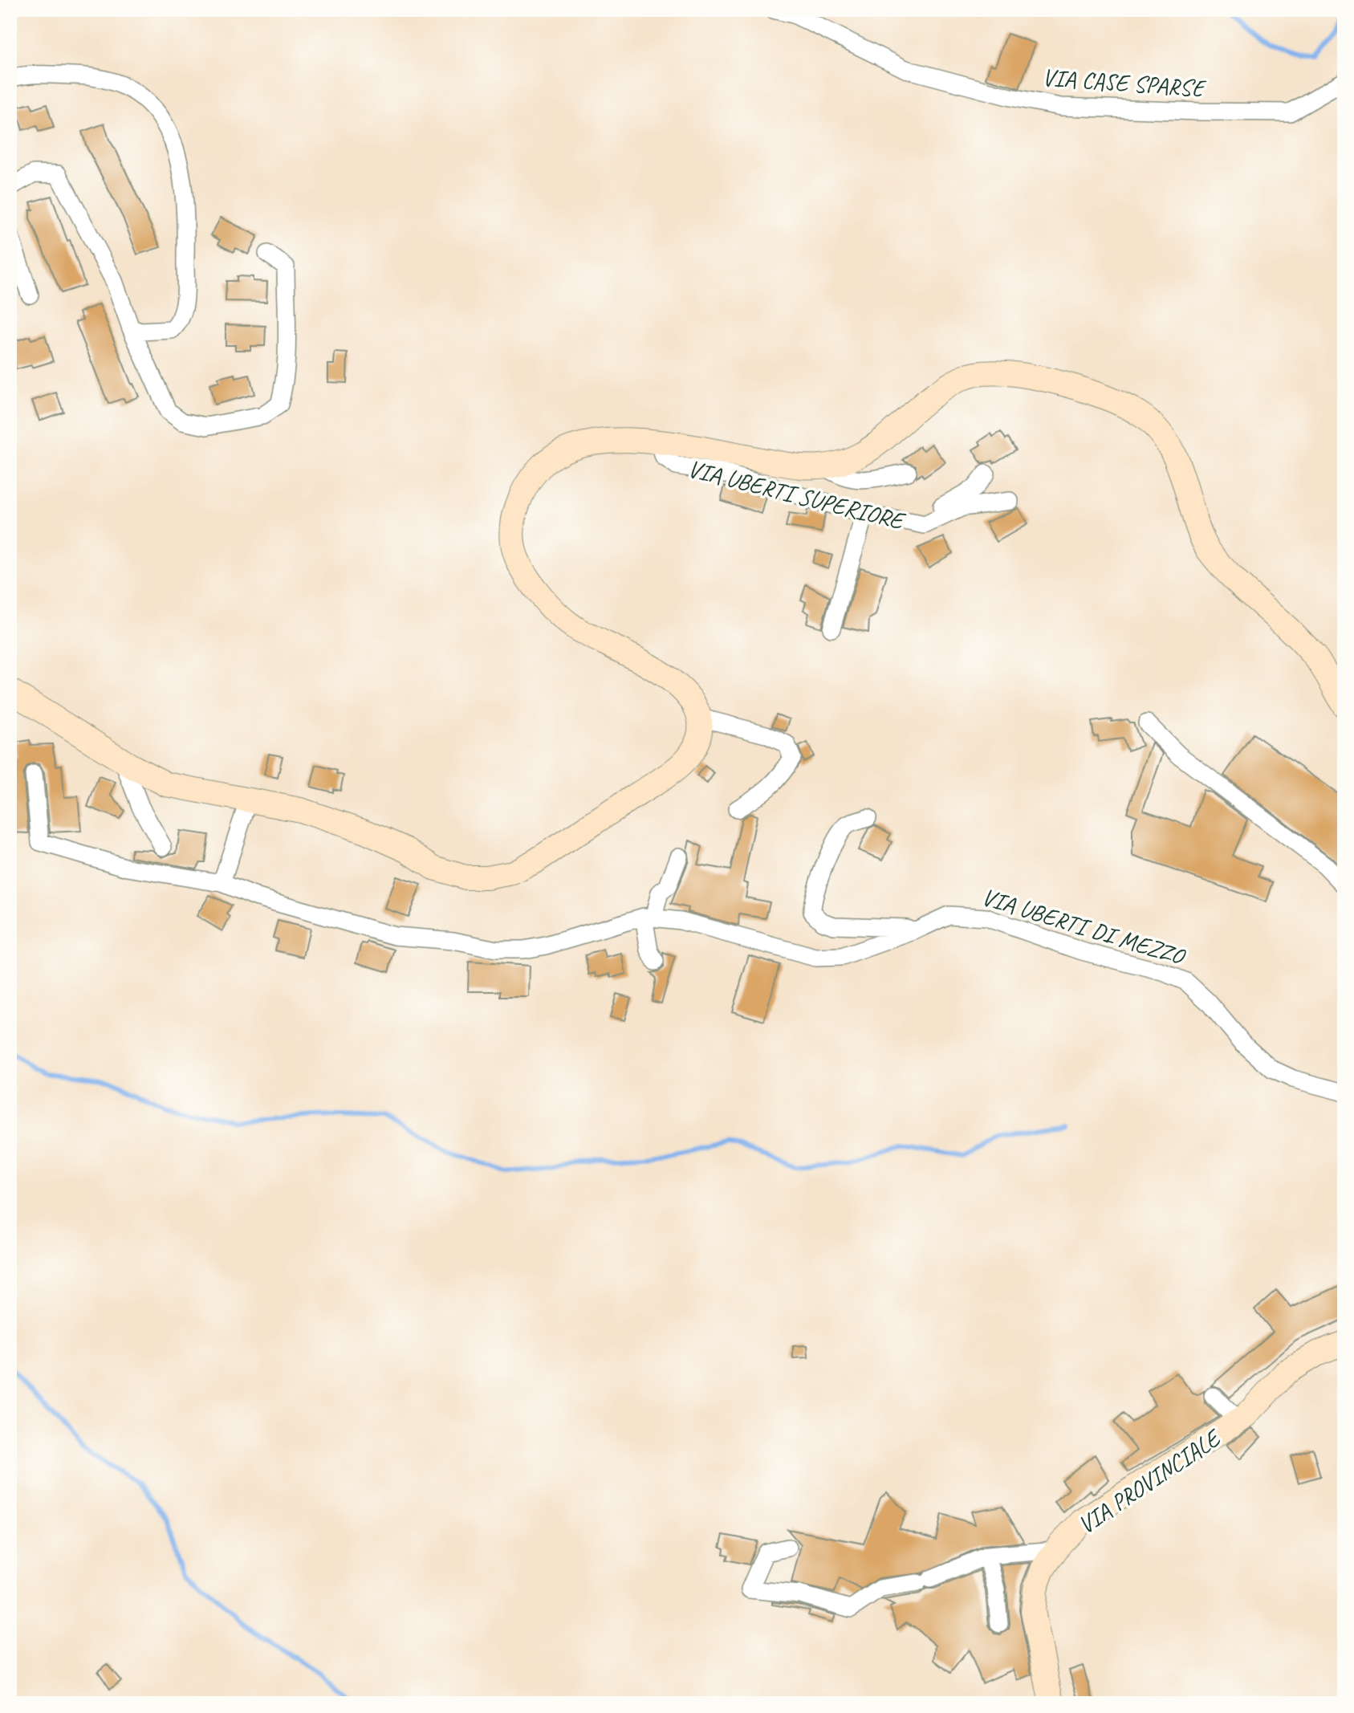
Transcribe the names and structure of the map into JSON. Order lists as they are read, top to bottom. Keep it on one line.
{"streets":{"main road":["VIA UBERTI SUPERIORE","VIA PROVINCIALE"],"street":["VIA CASE SPARSE","VIA UBERTI DI MEZZO"]}}
